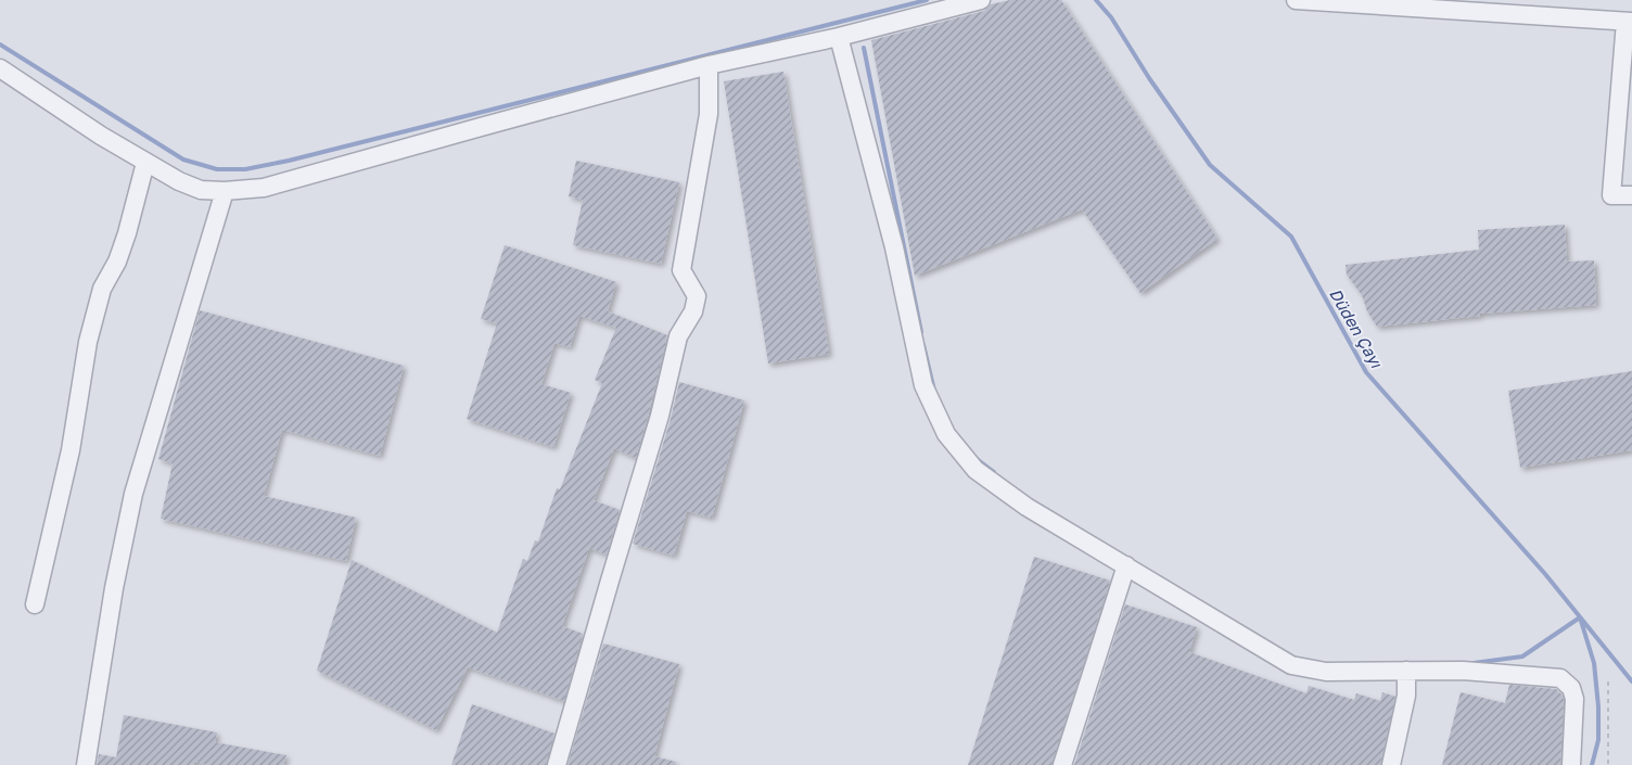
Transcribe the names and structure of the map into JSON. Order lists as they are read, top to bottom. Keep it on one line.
{"water":["Düden Çayı"]}
